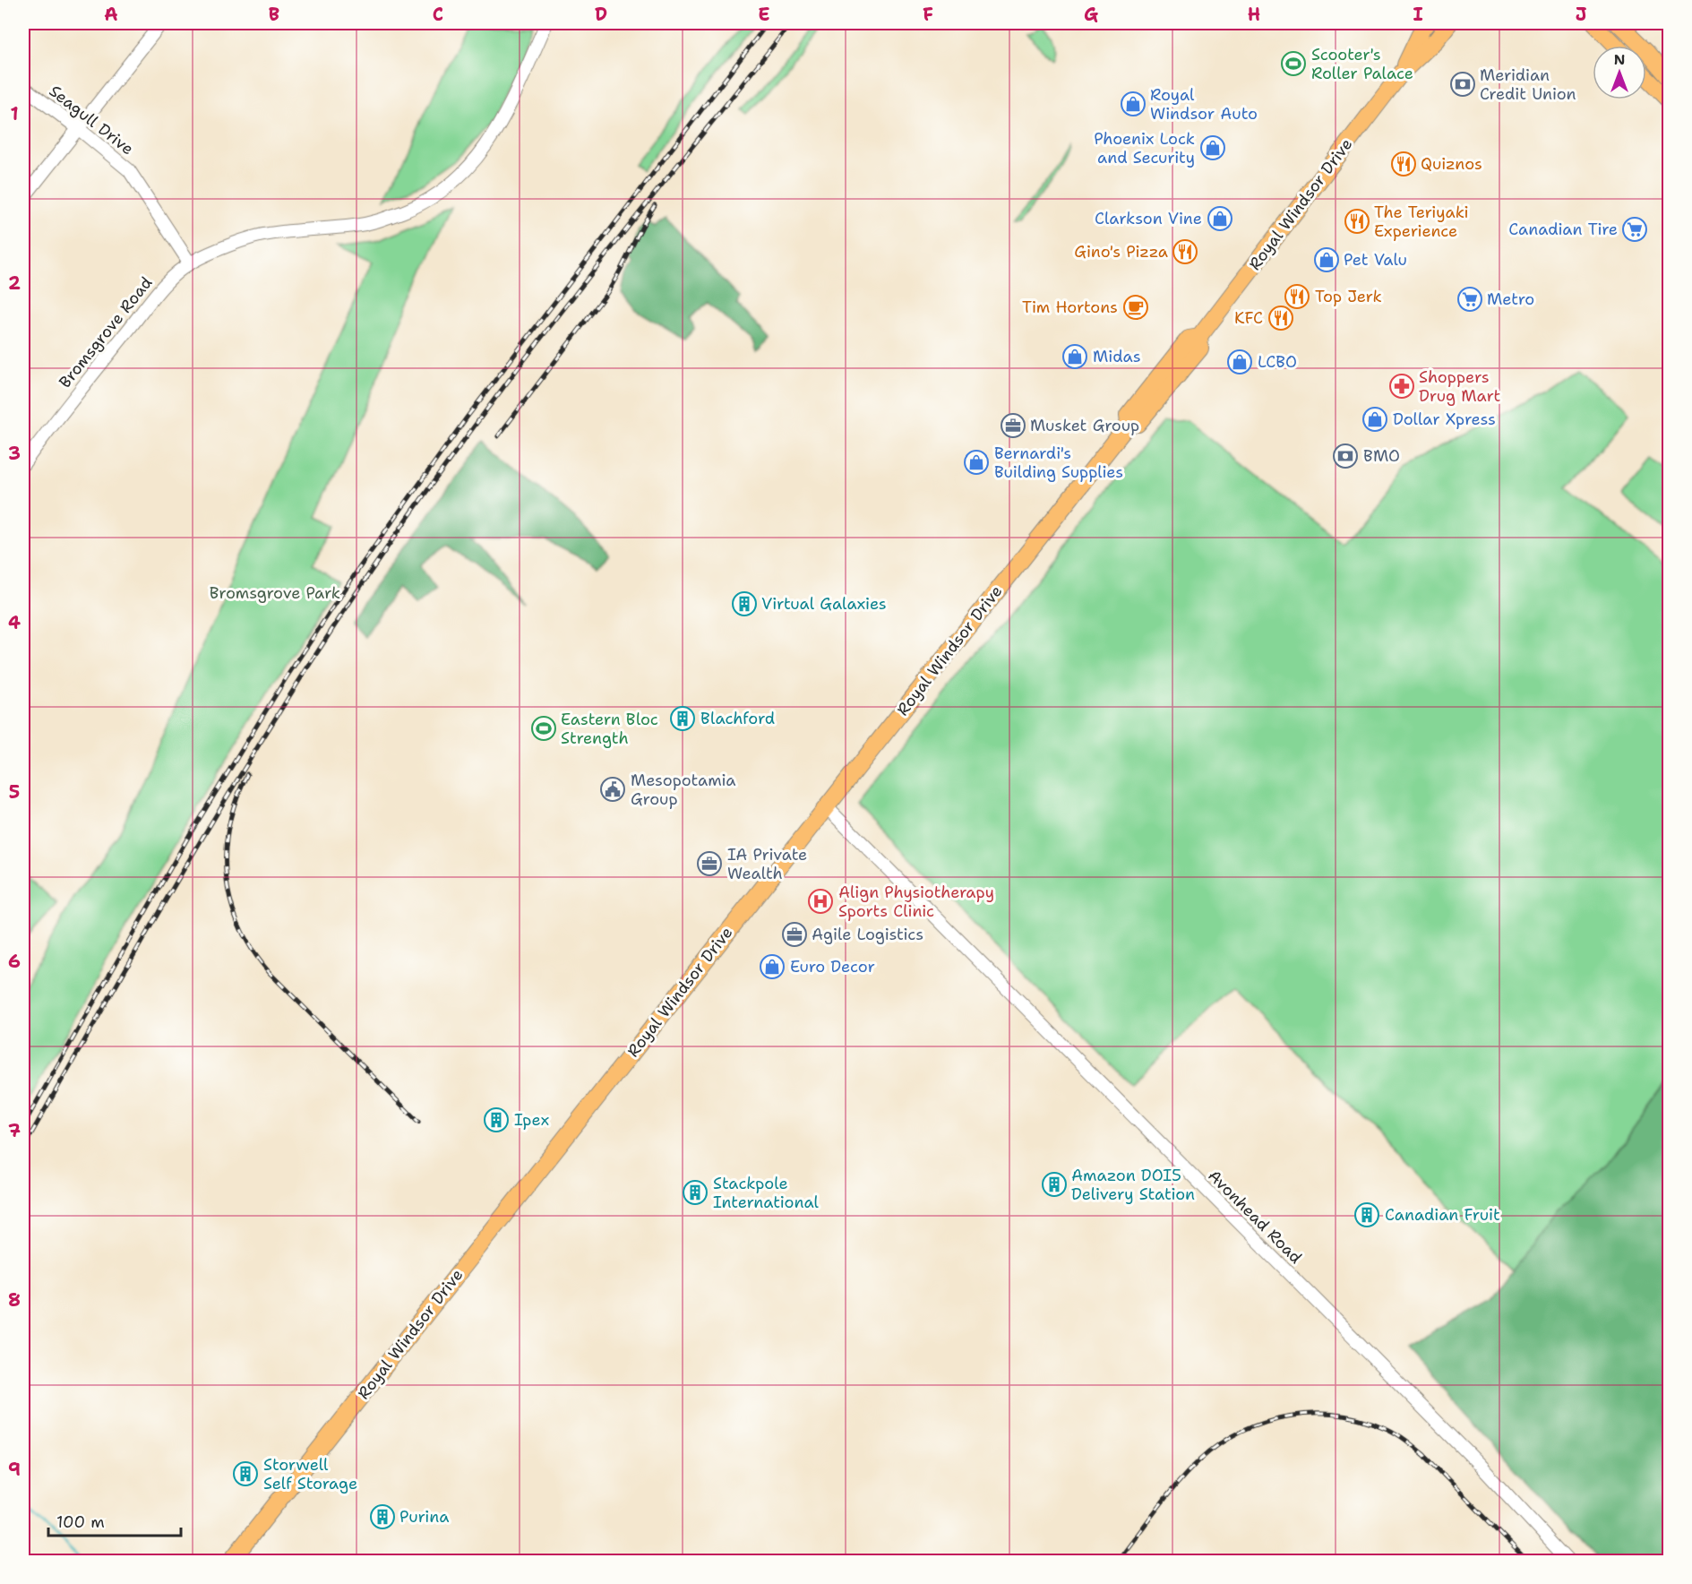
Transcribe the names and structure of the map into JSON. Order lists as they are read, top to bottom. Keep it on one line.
{"streets":{"main road":["Royal Windsor Drive"],"street":["Seagull Drive","Bromsgrove Road","Avonhead Road"]},"crossings":[["Seagull Drive","Bromsgrove Road"],["Royal Windsor Drive","Avonhead Road"]],"parks":["Bromsgrove Park"],"places":{"sports":["Scooter's Roller Palace","Eastern Bloc Strength"],"bank":["Meridian Credit Union","BMO"],"shop":["Royal Windsor Auto","Phoenix Lock and Security","Clarkson Vine","Pet Valu","Midas","LCBO","Dollar Xpress","Bernardi's Building Supplies","Euro Decor"],"restaurant":["Quiznos","The Teriyaki Experience","Gino's Pizza","Top Jerk","KFC"],"supermarket":["Canadian Tire","Metro"],"cafe":["Tim Hortons"],"pharmacy":["Shoppers Drug Mart"],"office":["Musket Group","IA Private Wealth","Agile Logistics"],"building":["Virtual Galaxies","Blachford","Ipex","Amazon DOI5 Delivery Station","Stackpole International","Canadian Fruit","Storwell Self Storage","Purina"],"public building":["Mesopotamia Group"],"hospital":["Align Physiotherapy Sports Clinic"]},"scale_bar":"100 m","north":"top","grid":{"columns":["A","B","C","D","E","F","G","H","I","J"],"rows":["1","2","3","4","5","6","7","8","9"]}}
